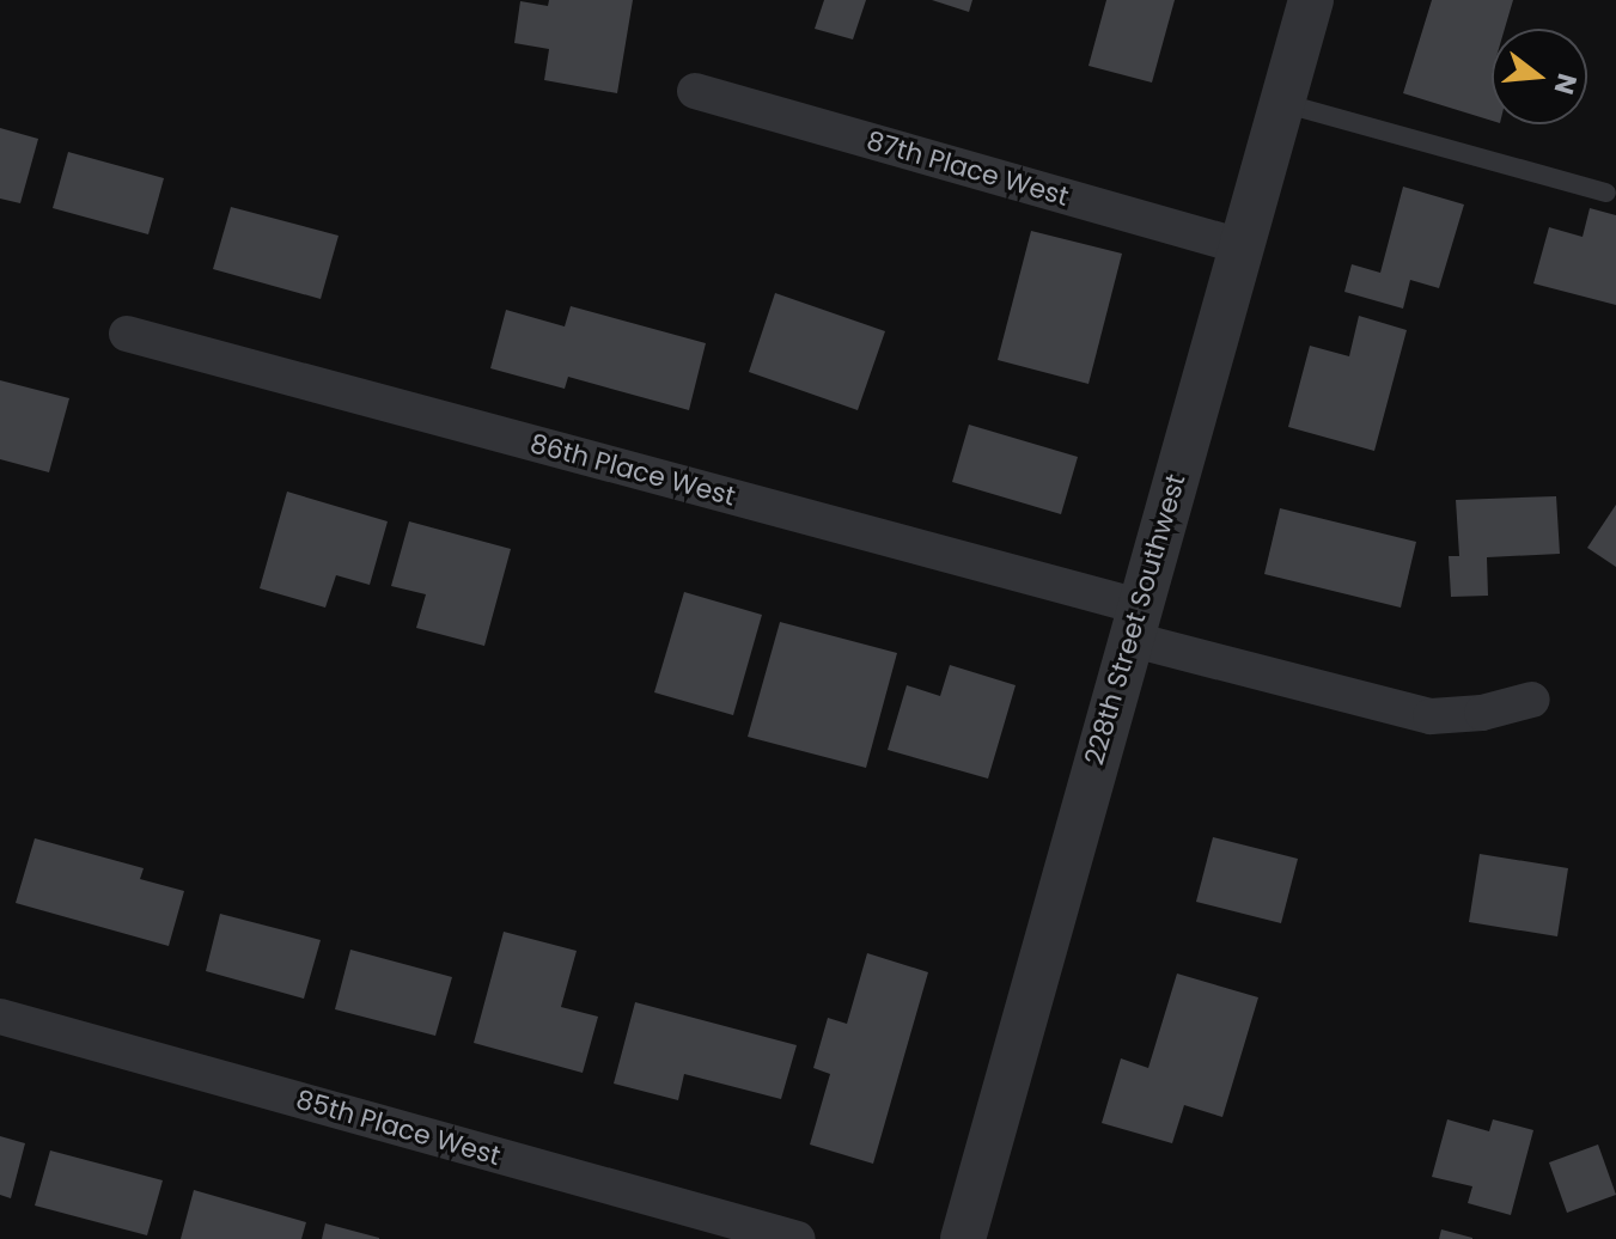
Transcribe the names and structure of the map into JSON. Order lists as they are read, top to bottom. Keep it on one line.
{"streets":{"street":["87th Place West","86th Place West","228th Street Southwest","85th Place West"]},"crossings":[["87th Place West","228th Street Southwest"],["86th Place West","228th Street Southwest"]],"north":"right"}
